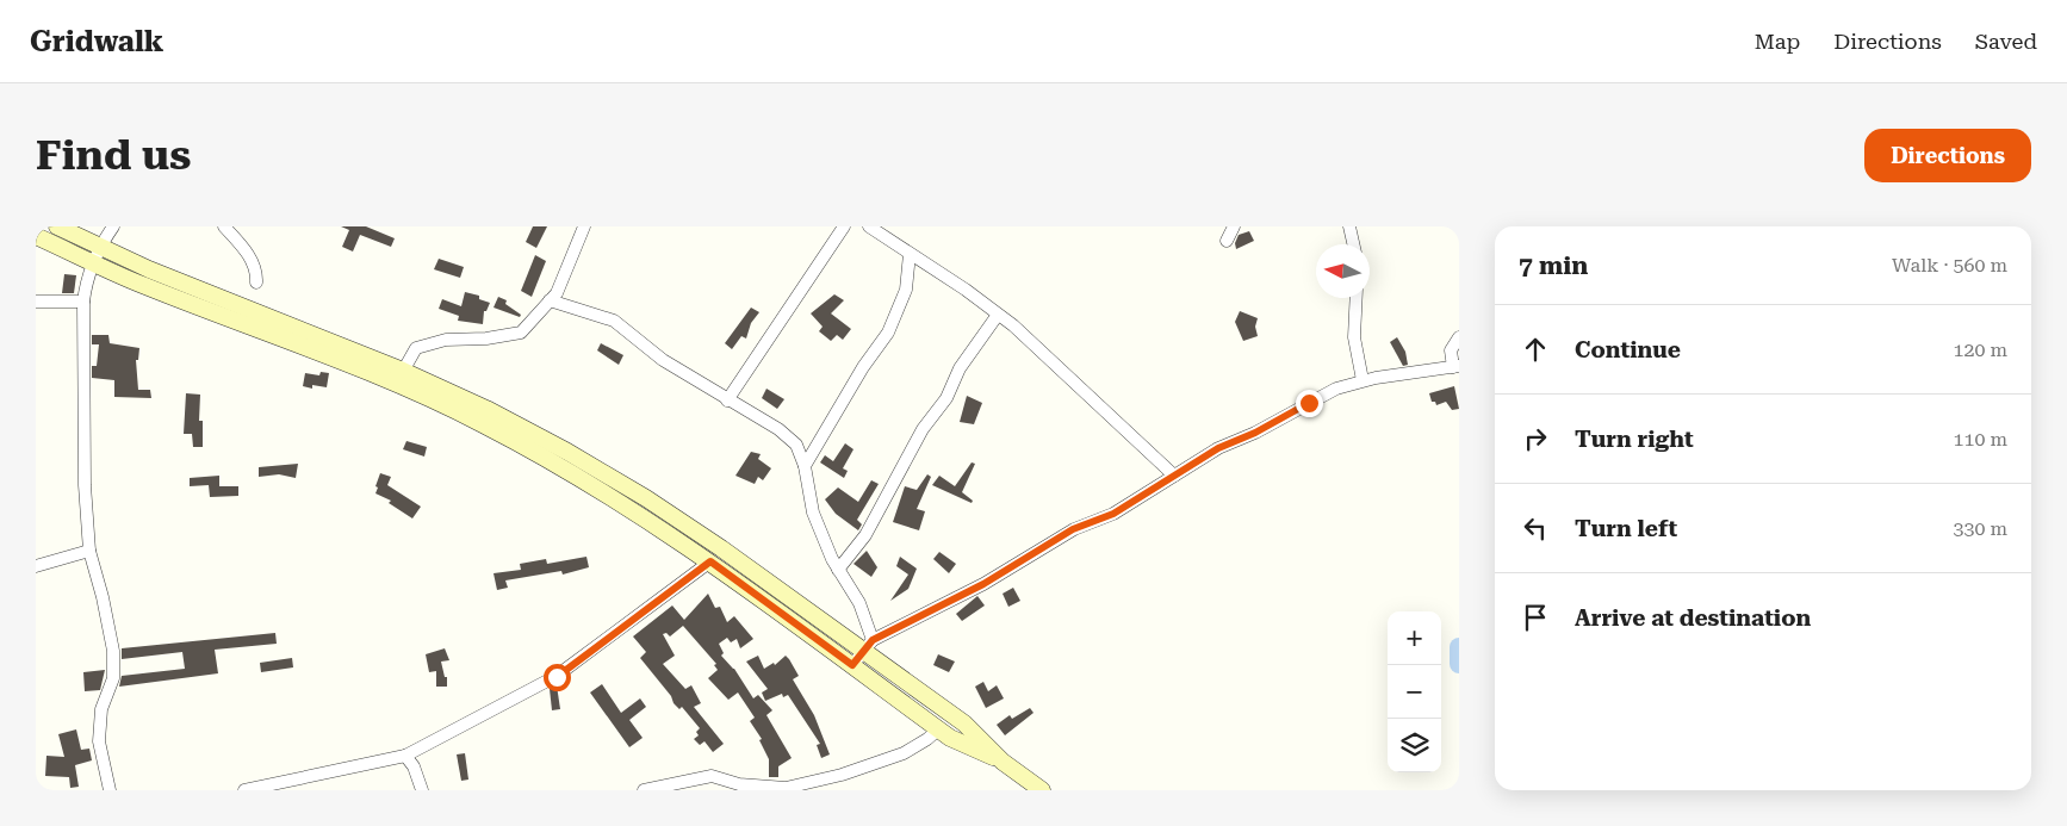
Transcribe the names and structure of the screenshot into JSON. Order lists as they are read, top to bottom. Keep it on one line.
{"north":"left","page":{"header":"Gridwalk","nav":["Map","Directions","Saved"],"buttons":"Directions","title":"Find us","heading":["7 min","Walk · 560 m"],"list":[["Continue","120 m"],["Turn right","110 m"],["Turn left","330 m"],"Arrive at destination"],"map_buttons":["+","−"]}}
